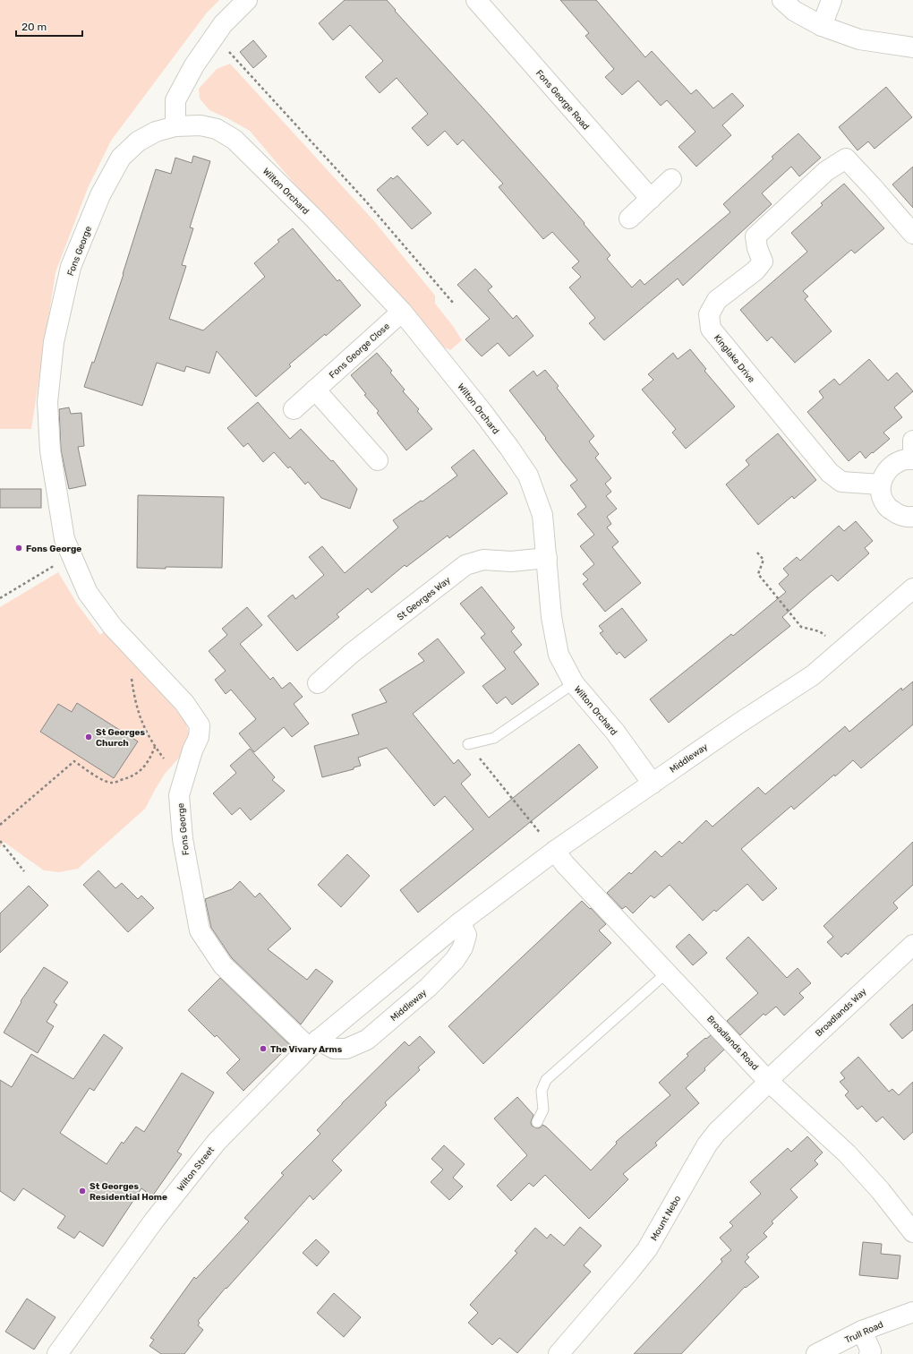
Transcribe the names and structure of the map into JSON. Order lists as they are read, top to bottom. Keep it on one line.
{"streets":{"street":["Fons George Road","Wilton Orchard","Fons George","Fons George Close","Kinglake Drive","St Georges Way","Middleway","Broadlands Way","Broadlands Road","Wilton Street","Mount Nebo","Trull Road"]},"crossings":[["Wilton Orchard","Fons George"],["Wilton Orchard","Fons George Close"],["Wilton Orchard","St Georges Way"],["Wilton Orchard","Middleway"],["Fons George","Middleway"],["Fons George","Wilton Street"],["Middleway","Broadlands Road"],["Middleway","Wilton Street"],["Broadlands Way","Broadlands Road"],["Broadlands Way","Mount Nebo"],["Broadlands Road","Mount Nebo"]],"places":["Fons George","St Georges Church","The Vivary Arms","St Georges Residential Home"],"scale_bar":"20 m"}
